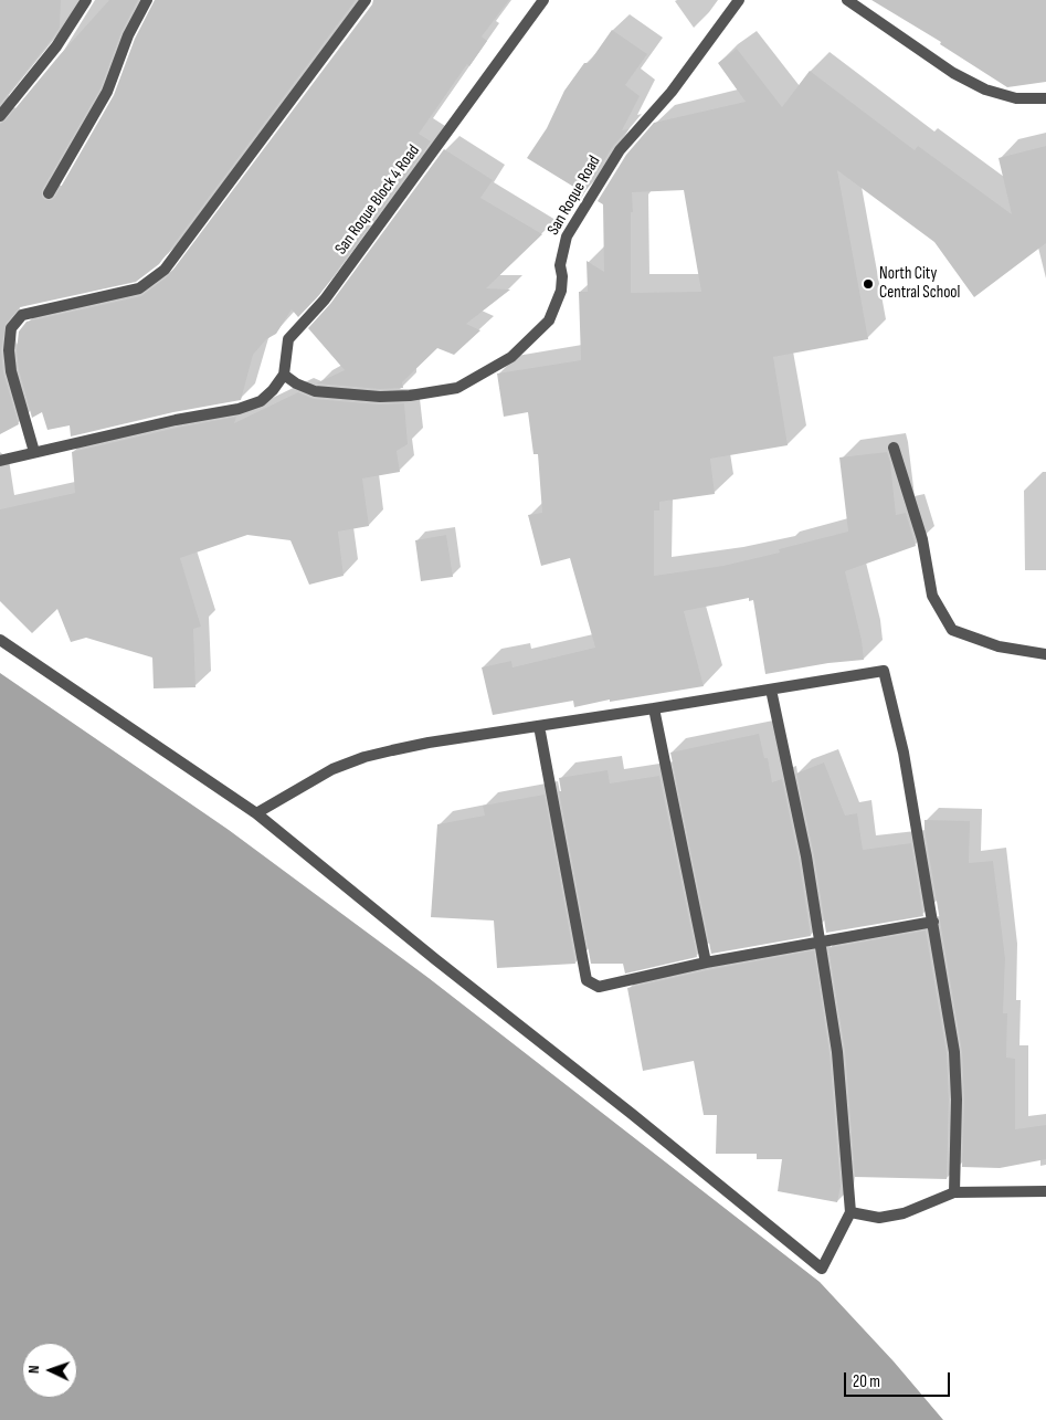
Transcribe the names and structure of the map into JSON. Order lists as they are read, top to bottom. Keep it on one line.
{"streets":{"street":["San Roque Road","San Roque Block 4 Road"]},"crossings":[["San Roque Road","San Roque Block 4 Road"]],"places":["North City Central School"],"scale_bar":"20 m","north":"left"}
